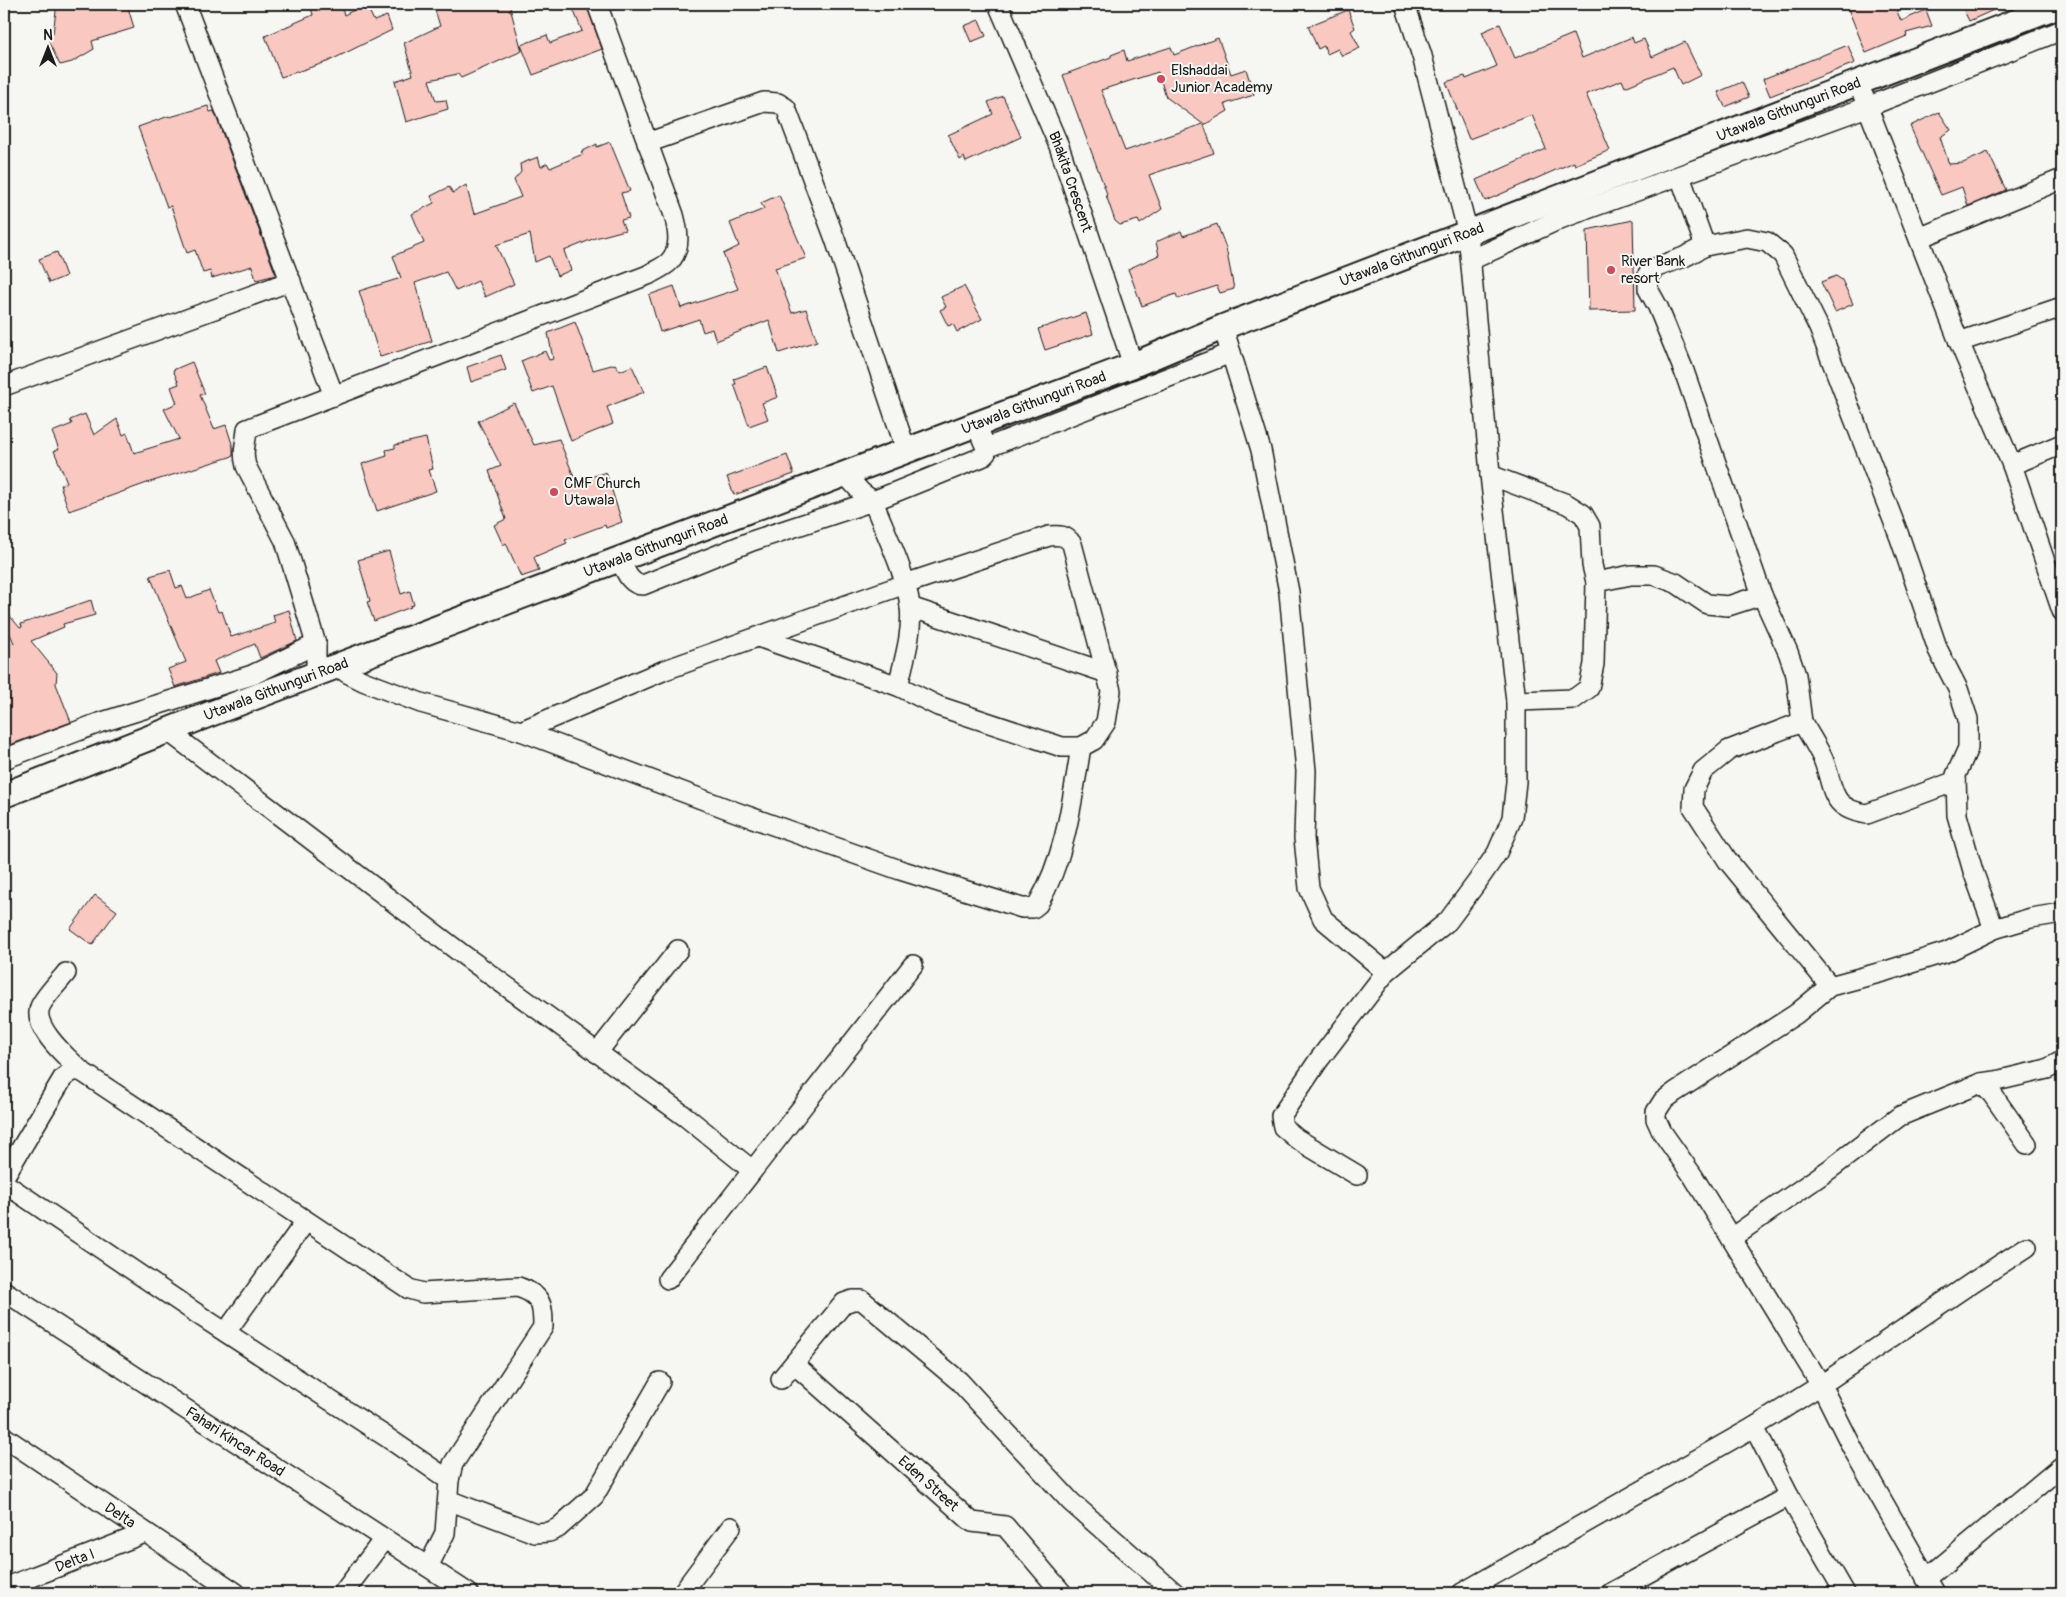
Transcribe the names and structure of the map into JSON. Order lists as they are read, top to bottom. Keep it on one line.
{"streets":{"street":["Utawala Githunguri Road","Bhakita Crescent","Fahari Kincar Road","Eden Street","Delta","Delta I"]},"crossings":[["Utawala Githunguri Road","Bhakita Crescent"],["Delta","Delta I"]],"places":["Elshaddai Junior Academy","River Bank resort","CMF Church Utawala"],"north":"top"}
